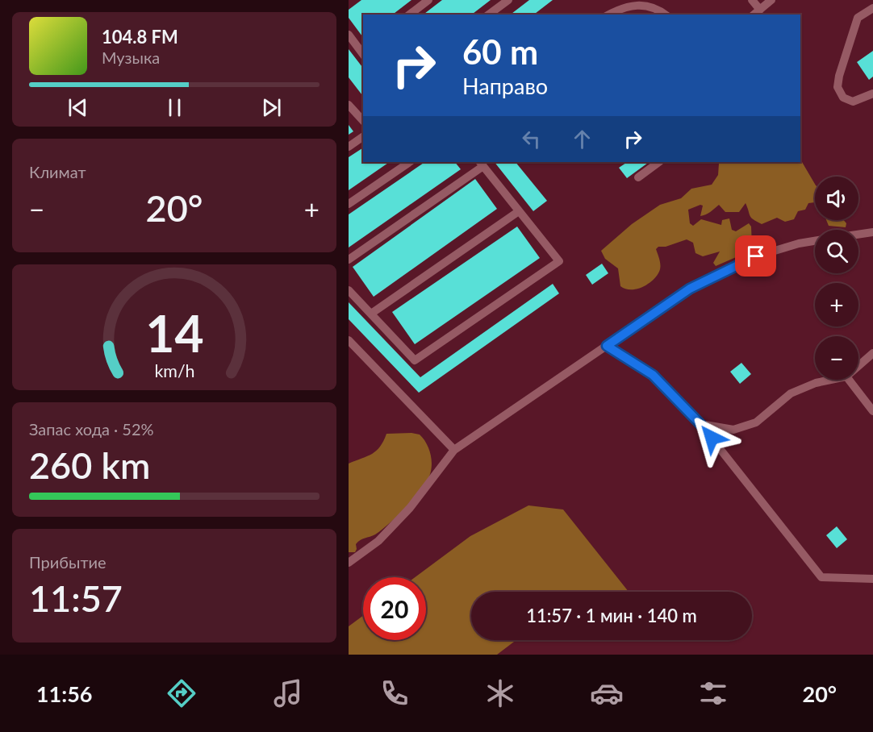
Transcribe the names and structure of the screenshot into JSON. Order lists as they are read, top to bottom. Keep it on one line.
{"page":{"turn":["60 m","Направо"],"song":["104.8 FM","Музыка"],"tile":["Климат",["Запас хода · 52%","260 km"],["Прибытие","11:57"]],"map_buttons":["+","−"],"heat":["−","20°","+"],"limit":"20","trip":"11:57 · 1 мин · 140 m","tabs":["11:56","20°"],"gauge":["14","km/h"]}}
